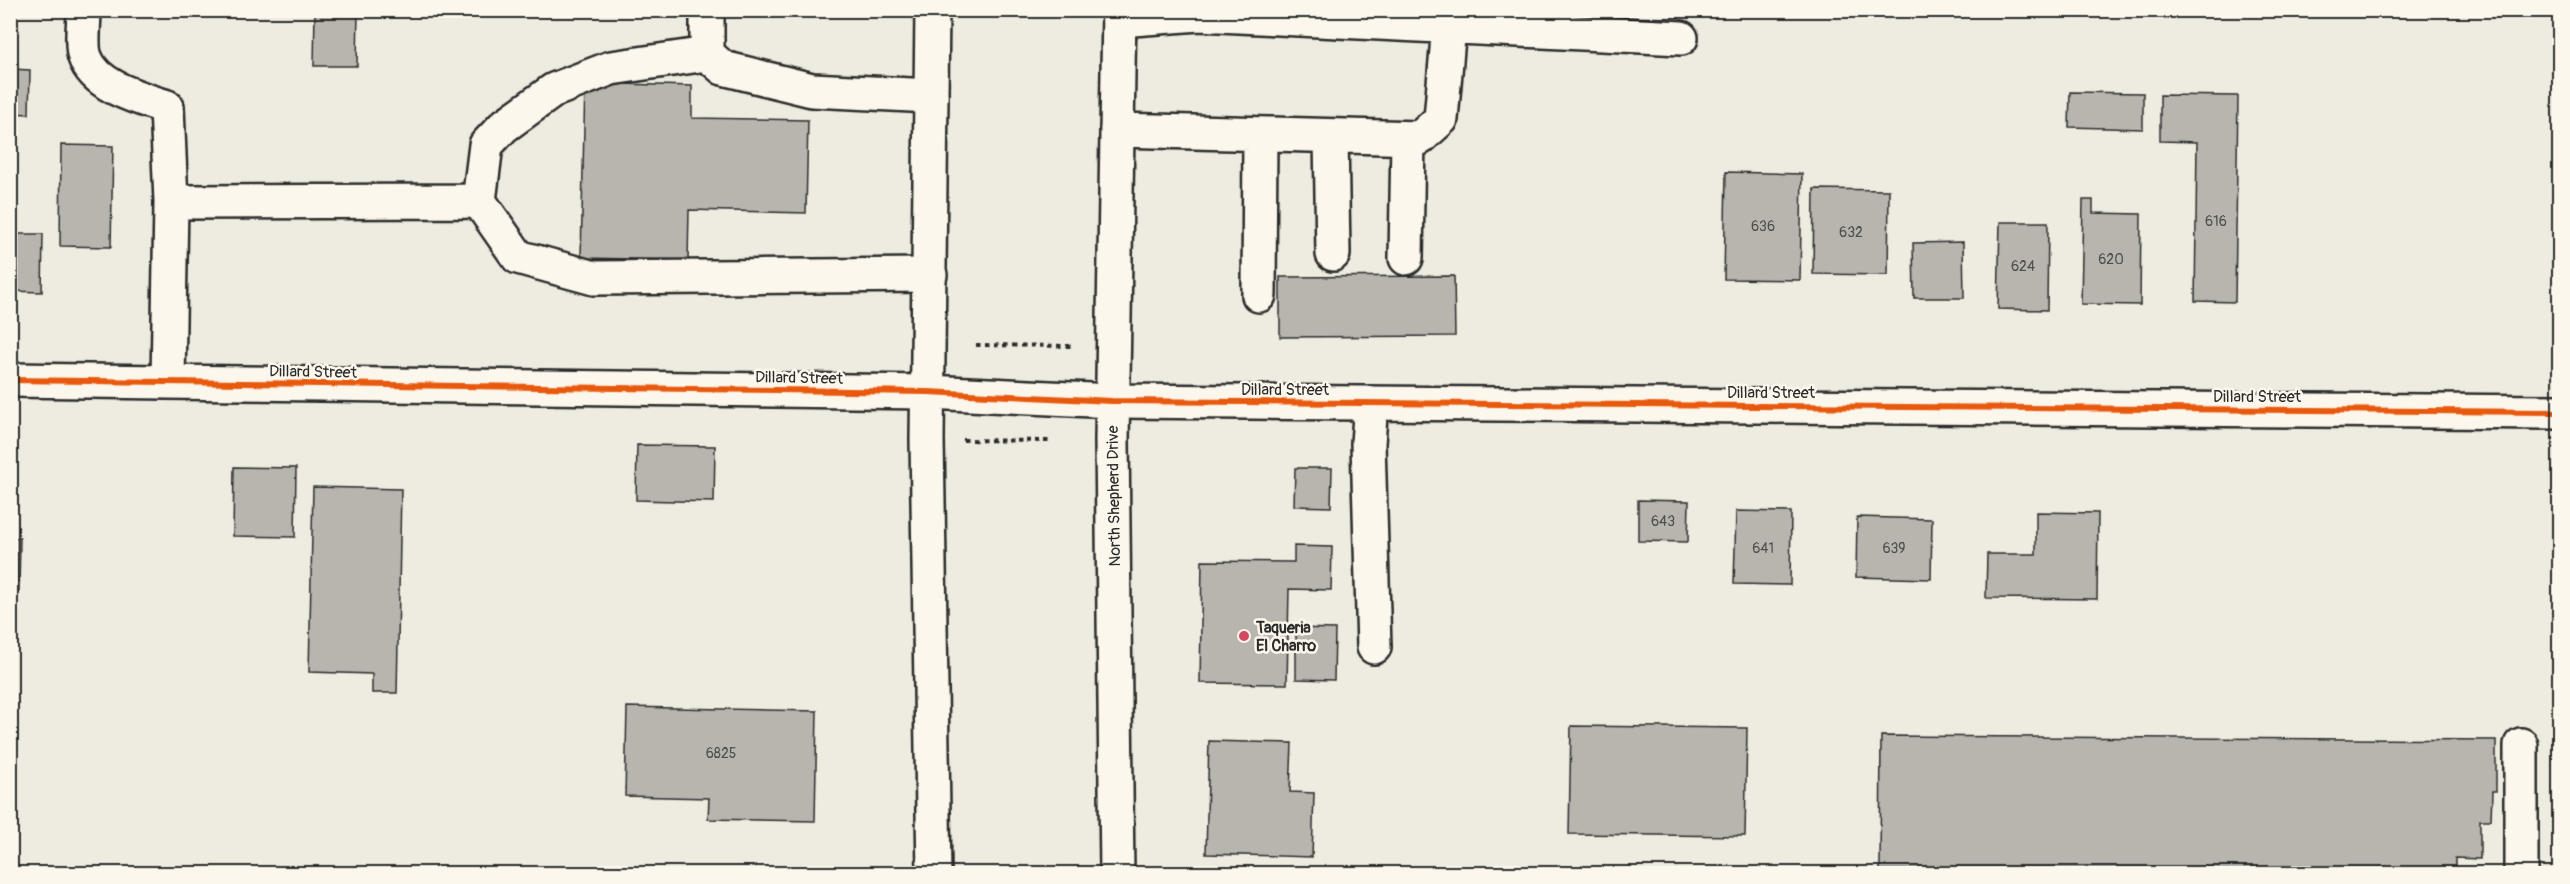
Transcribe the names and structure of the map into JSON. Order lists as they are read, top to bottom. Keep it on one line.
{"streets":{"street":["Dillard Street","North Shepherd Drive"]},"crossings":[["Dillard Street","North Shepherd Drive"]],"places":["Taqueria El Charro"],"house_numbers":["616","636","632","620","624","643","641","639","6825"]}
